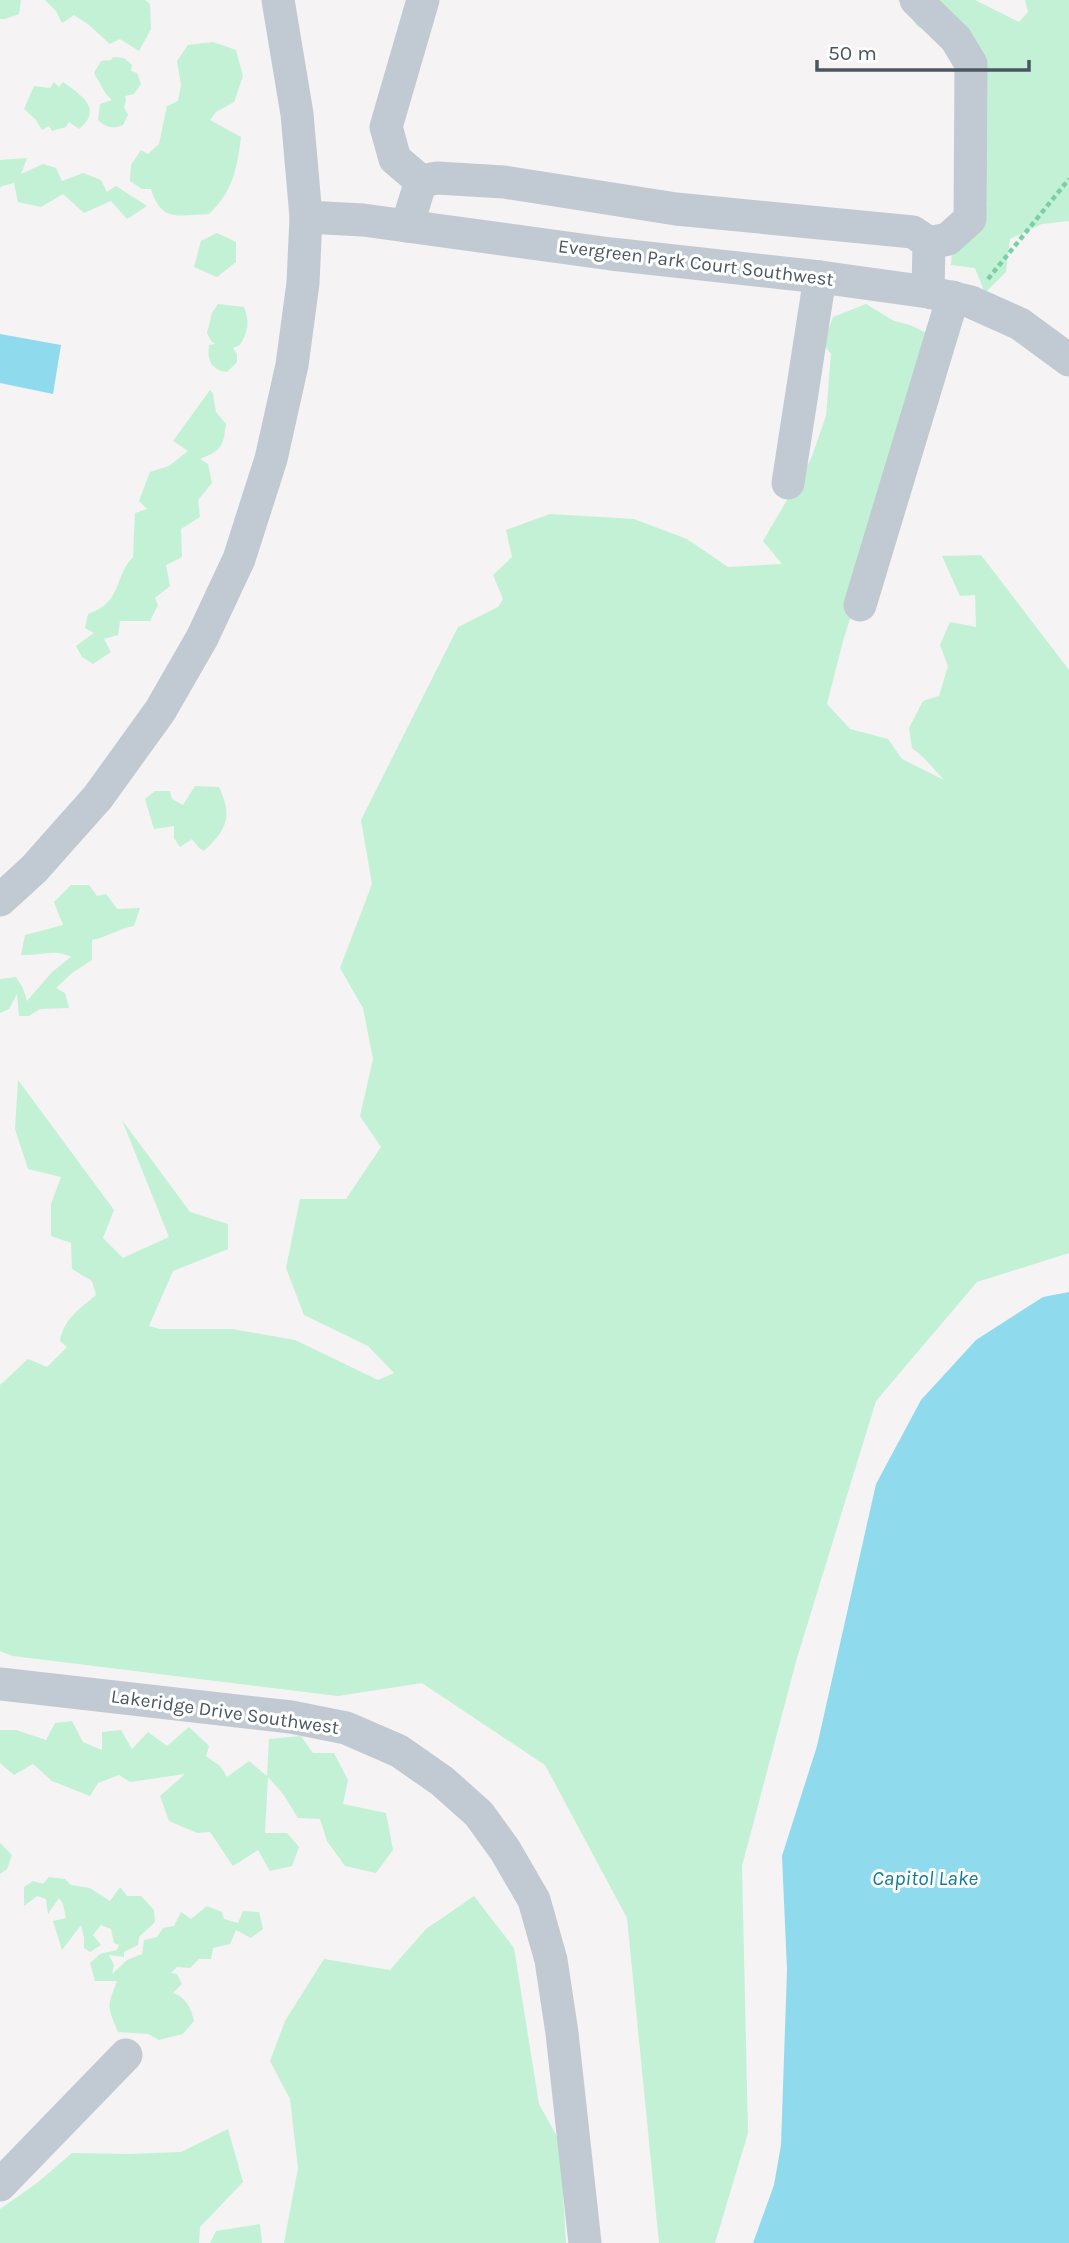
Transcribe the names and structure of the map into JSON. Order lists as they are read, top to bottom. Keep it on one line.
{"streets":{"street":["Evergreen Park Court Southwest","Lakeridge Drive Southwest"]},"water":["Capitol Lake"],"scale_bar":"50 m"}
